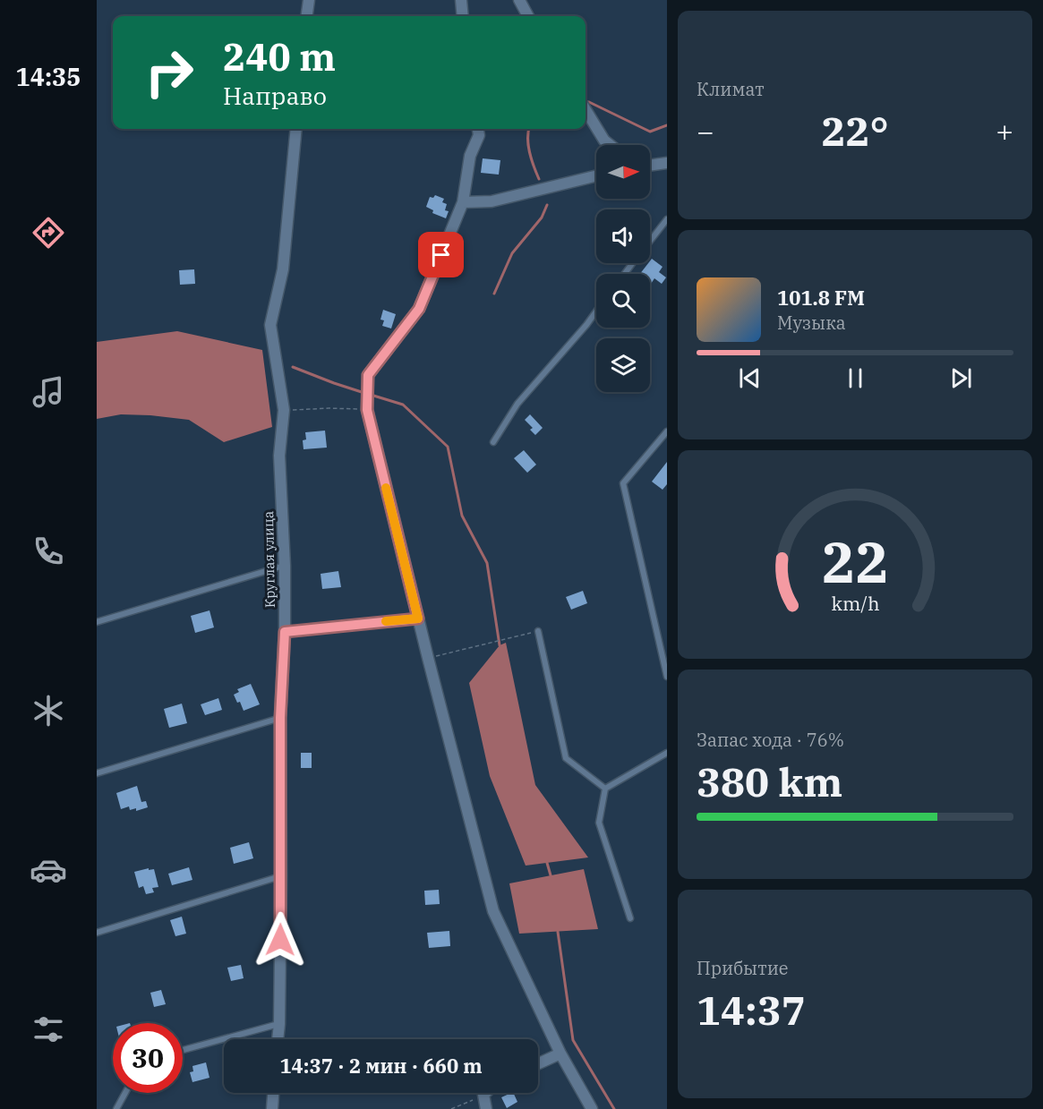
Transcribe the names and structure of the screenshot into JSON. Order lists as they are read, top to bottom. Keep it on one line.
{"streets":{"street":["Круглая улица"]},"north":"right","page":{"tabs":"14:35","tile":["Климат",["Запас хода · 76%","380 km"],["Прибытие","14:37"]],"turn":["240 m","Направо"],"heat":["−","22°","+"],"song":["101.8 FM","Музыка"],"limit":"30","trip":"14:37 · 2 мин · 660 m","gauge":["22","km/h"]}}
